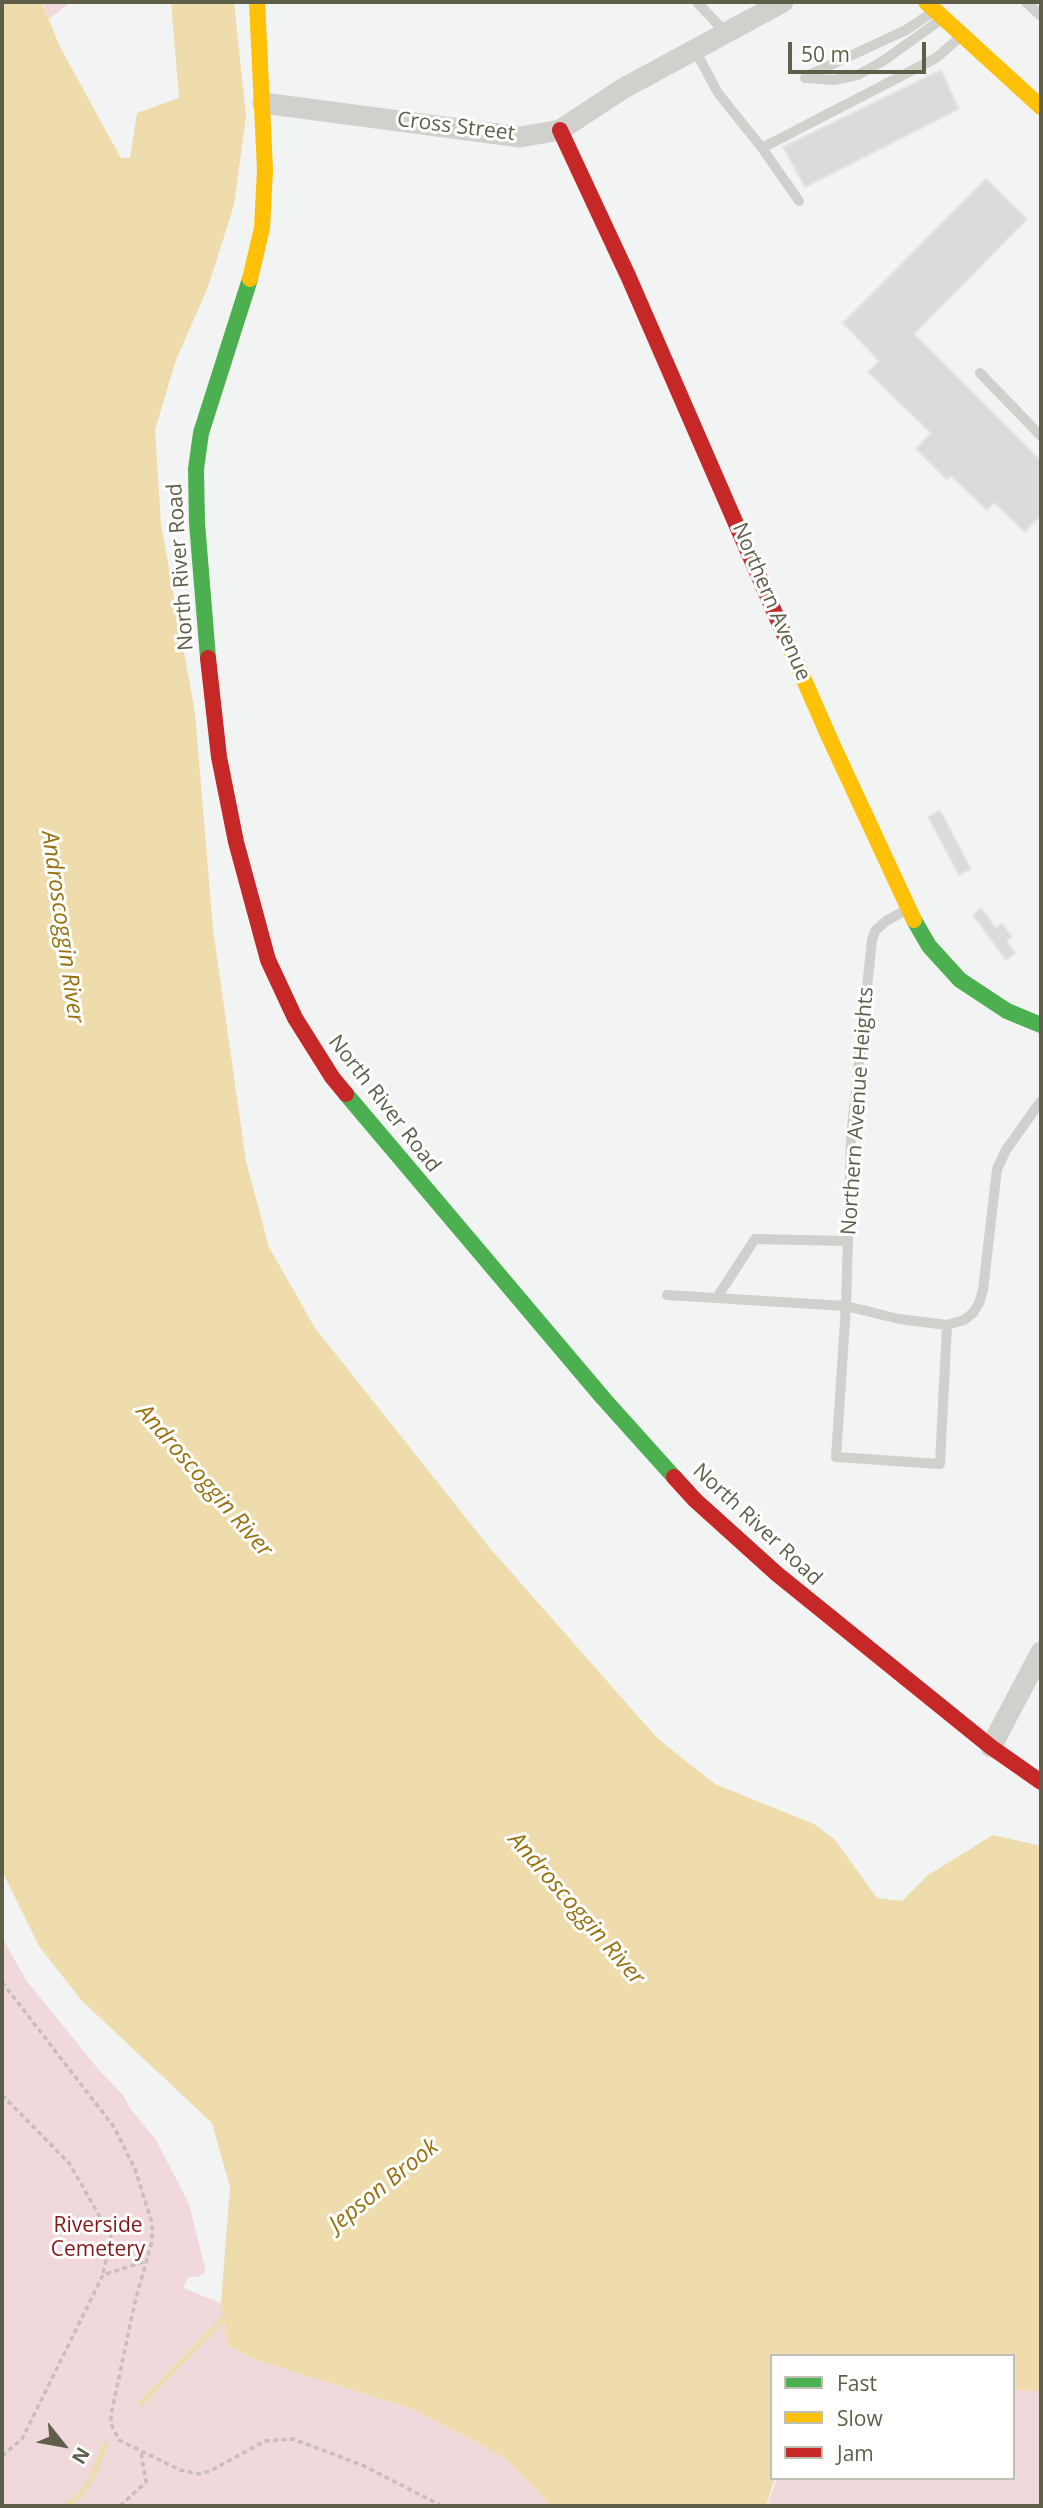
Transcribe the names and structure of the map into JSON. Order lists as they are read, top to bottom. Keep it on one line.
{"streets":{"main road":["North River Road","Northern Avenue"],"street":["Cross Street"],"lane":["Northern Avenue Heights"]},"crossings":[["Cross Street","North River Road"],["Cross Street","Northern Avenue"],["Northern Avenue","Northern Avenue Heights"]],"water":["Androscoggin River","Jepson Brook"],"parks":["Riverside Cemetery"],"legend":["Fast","Slow","Jam"],"scale_bar":"50 m","north":"bottom right"}
